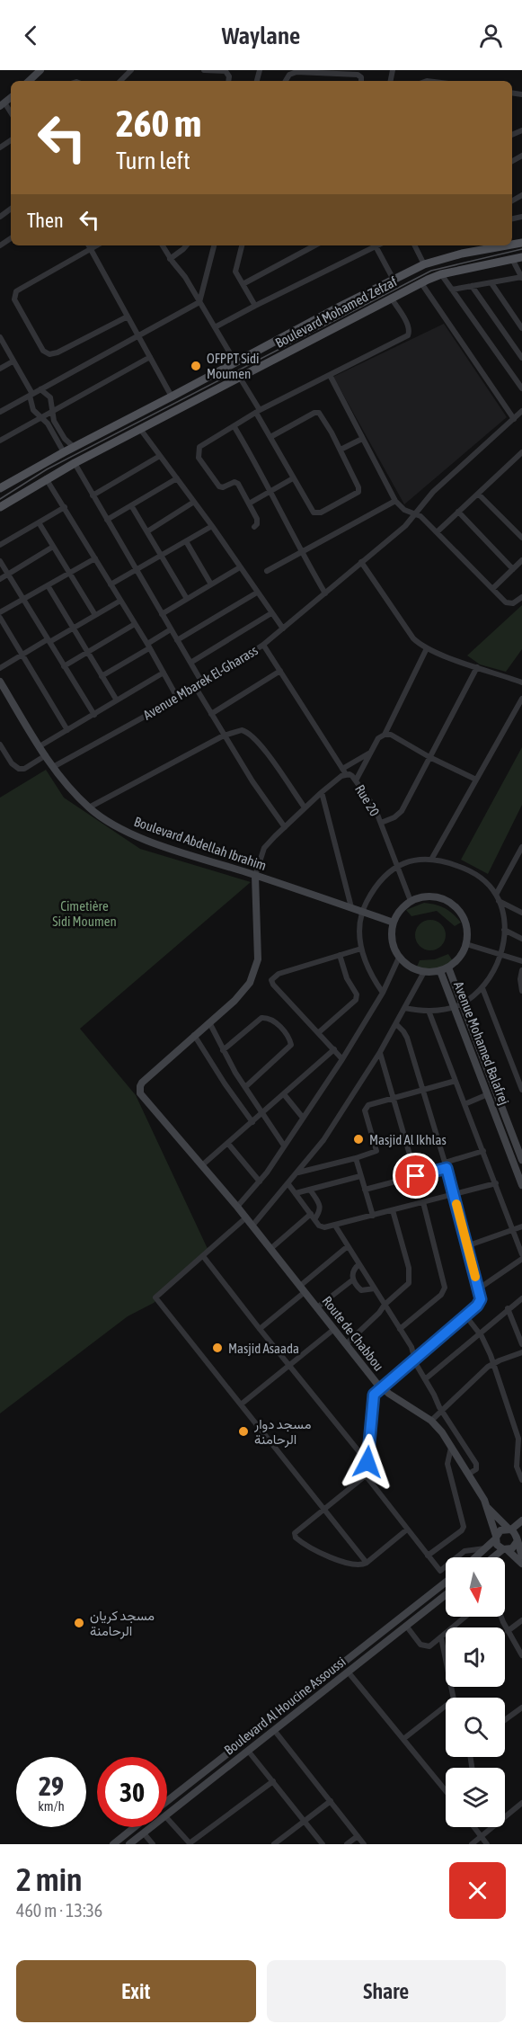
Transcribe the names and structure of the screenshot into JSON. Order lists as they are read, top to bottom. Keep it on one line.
{"streets":{"main road":["Boulevard Mohamed Zefzaf"],"street":["Avenue Mbarek El-Gharass","Rue 20","Boulevard Abdellah Ibrahim","Avenue Mohamed Balafrej","Route de Chabbou","Boulevard Al Houcine Assoussi"]},"crossings":[["Avenue Mbarek El-Gharass","Boulevard Abdellah Ibrahim"],["Rue 20","Boulevard Abdellah Ibrahim"],["Rue 20","Avenue Mohamed Balafrej"],["Boulevard Abdellah Ibrahim","Avenue Mohamed Balafrej"]],"parks":["Cimetière Sidi Moumen"],"places":["OFPPT Sidi Moumen","Masjid Al Ikhlas","Masjid Asaada","مسجد دوار الرحامنة","مسجد كريان الرحامنة"],"north":"bottom","page":{"header":"Waylane","turn":["260 m","Turn left"],"then":"Then","speed":"29 km/h","limit":"30","heading":["2 min","460 m · 13:36"],"buttons":["Exit","Share"]}}
